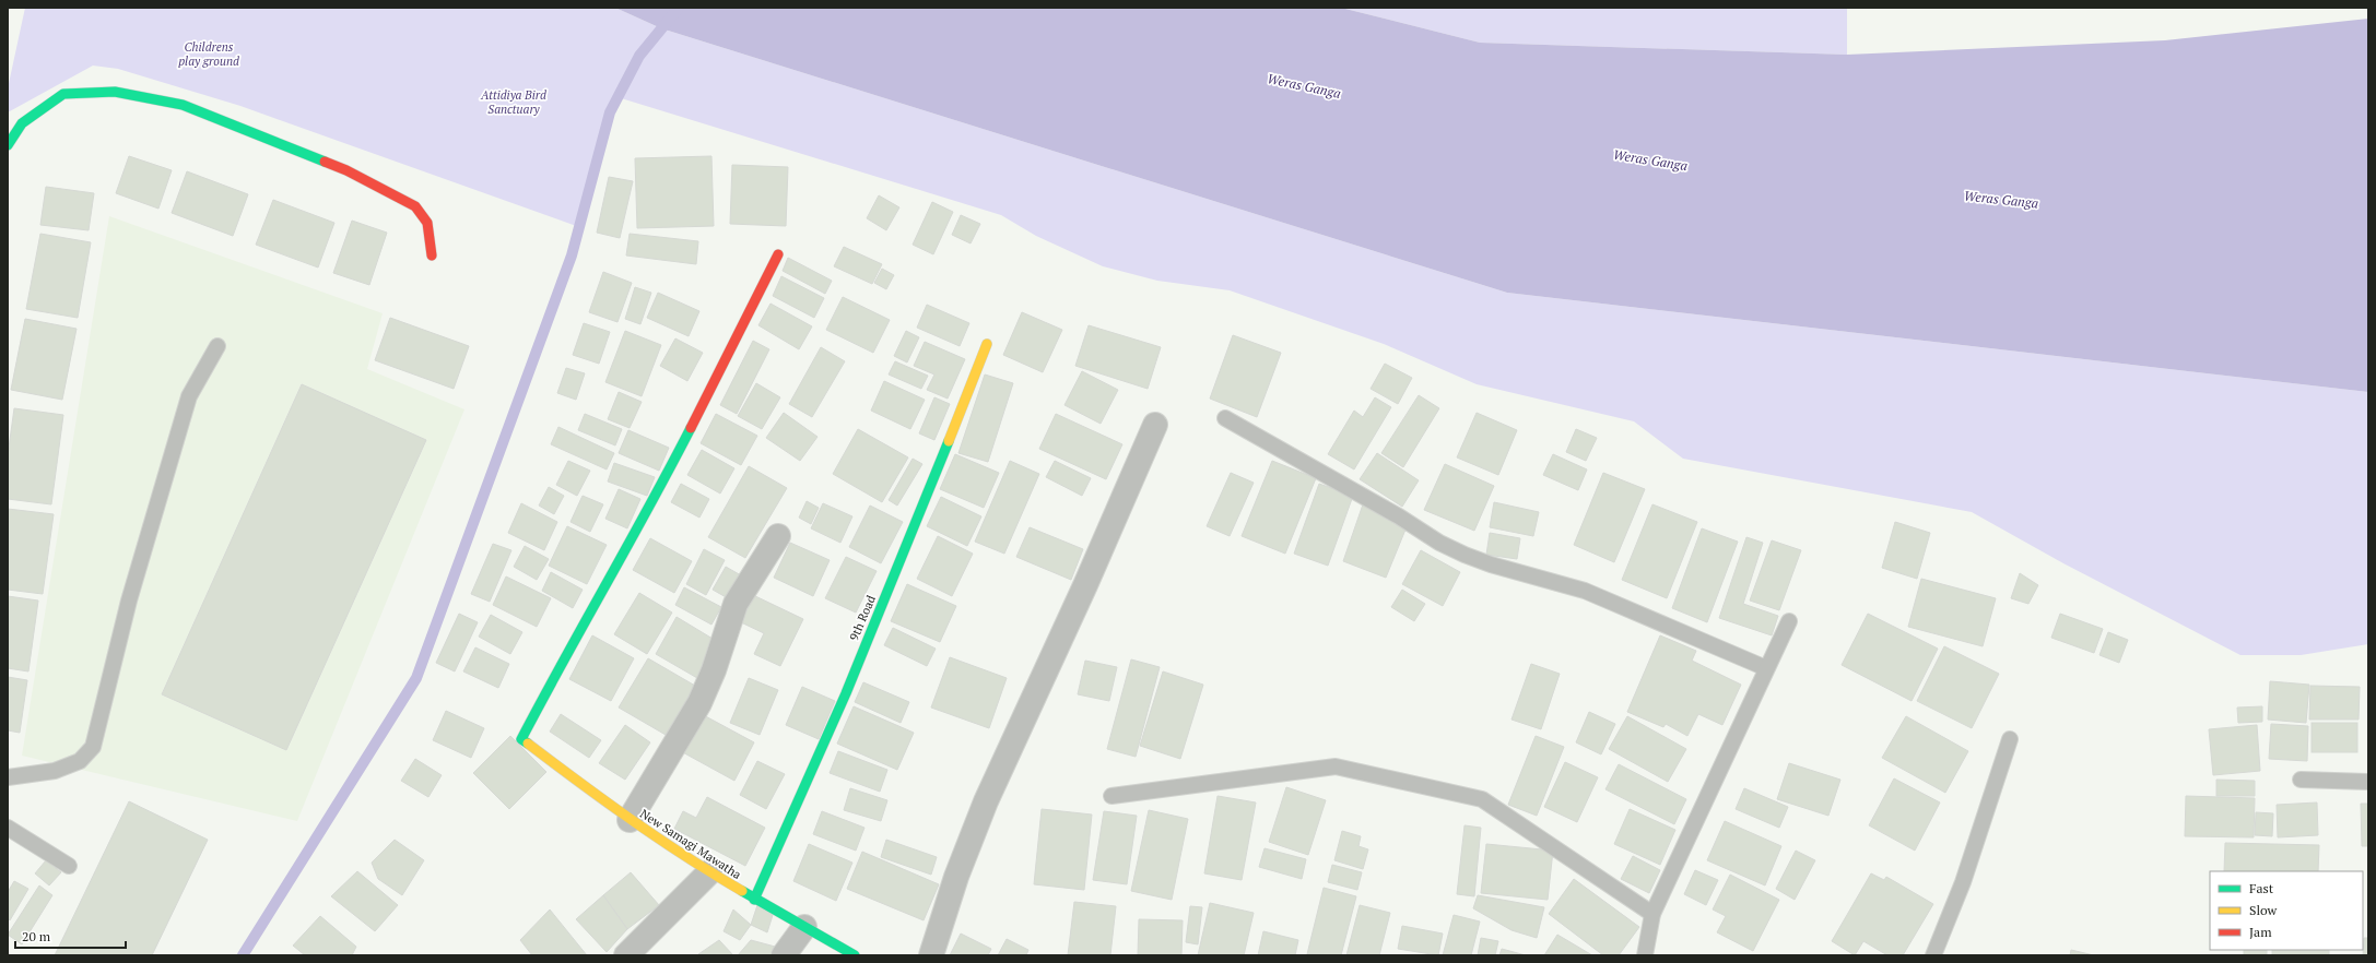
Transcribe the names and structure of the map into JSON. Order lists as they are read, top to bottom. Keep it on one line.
{"streets":{"street":["9th Road","New Samagi Mawatha"]},"crossings":[["9th Road","New Samagi Mawatha"]],"water":["Weras Ganga"],"parks":["Childrens play ground","Attidiya Bird Sanctuary"],"legend":["Fast","Slow","Jam"],"scale_bar":"20 m"}
